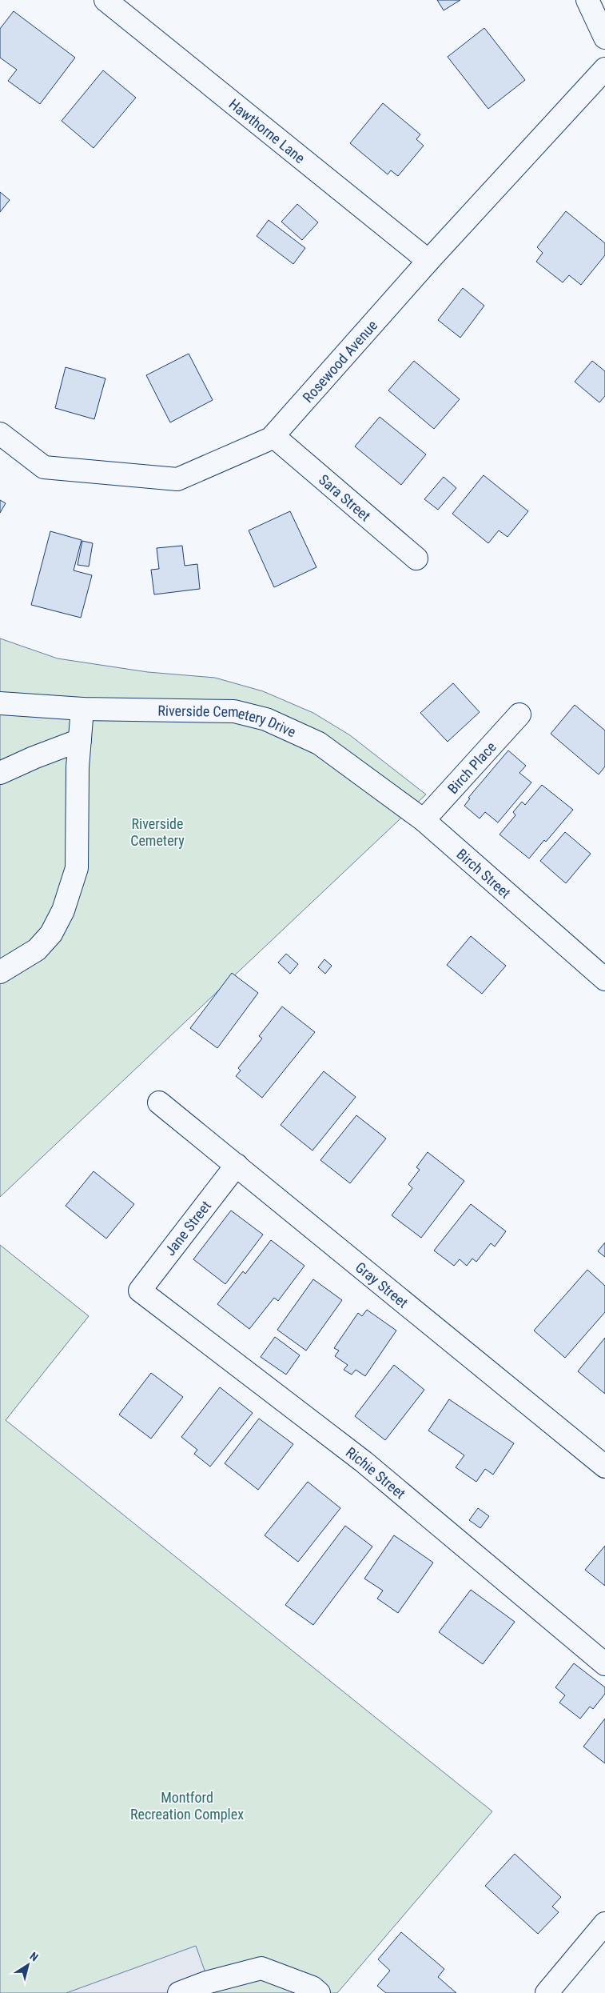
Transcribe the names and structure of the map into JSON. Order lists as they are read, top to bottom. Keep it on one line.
{"streets":{"street":["Hawthorne Lane","Rosewood Avenue","Sara Street","Riverside Cemetery Drive","Birch Place","Birch Street","Jane Street","Gray Street","Richie Street"]},"crossings":[["Hawthorne Lane","Rosewood Avenue"],["Rosewood Avenue","Sara Street"],["Riverside Cemetery Drive","Birch Street"],["Birch Place","Birch Street"],["Jane Street","Gray Street"],["Jane Street","Richie Street"]],"parks":["Riverside Cemetery","Montford Recreation Complex"],"north":"top right"}
